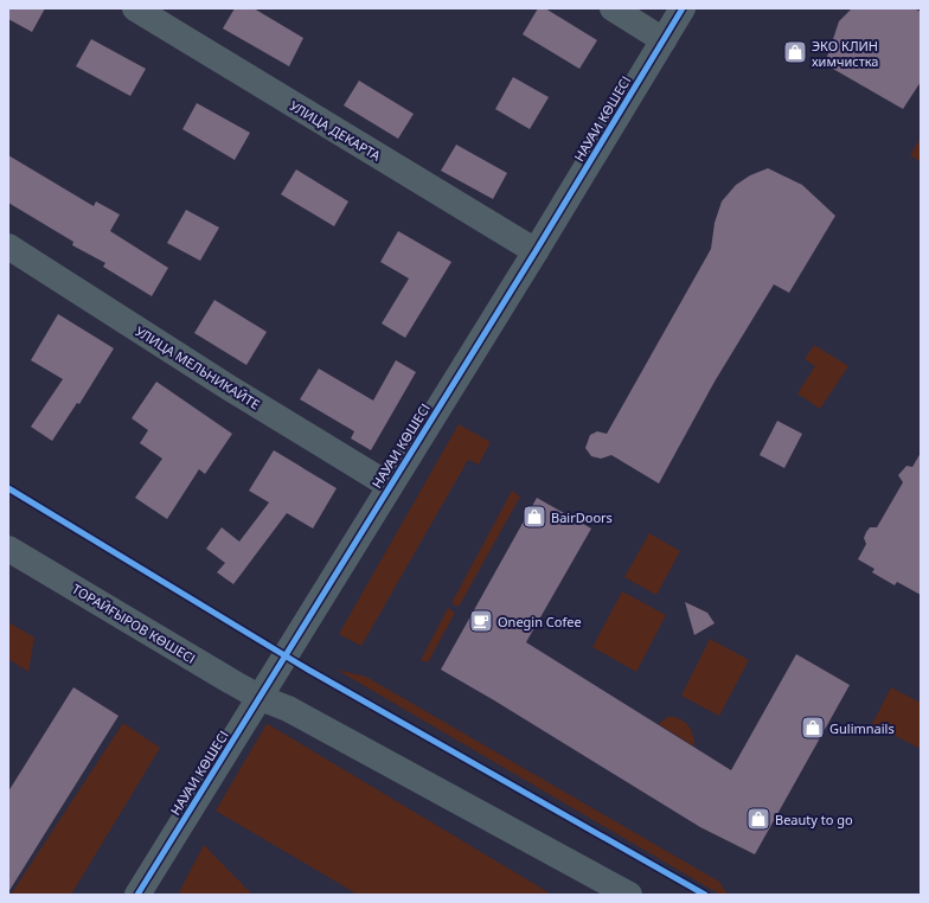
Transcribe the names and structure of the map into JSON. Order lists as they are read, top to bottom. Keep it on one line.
{"streets":{"street":["НАУАИ КӨШЕСІ","УЛИЦА ДЕКАРТА","УЛИЦА МЕЛЬНИКАЙТЕ","ТОРАЙҒЫРОВ КӨШЕСІ"]},"crossings":[["НАУАИ КӨШЕСІ","УЛИЦА ДЕКАРТА"],["НАУАИ КӨШЕСІ","УЛИЦА МЕЛЬНИКАЙТЕ"],["НАУАИ КӨШЕСІ","ТОРАЙҒЫРОВ КӨШЕСІ"]],"places":{"shop":["ЭКО КЛИН химчистка","BairDoors","Gulimnails","Beauty to go"],"cafe":["Onegin Cofee"]}}
